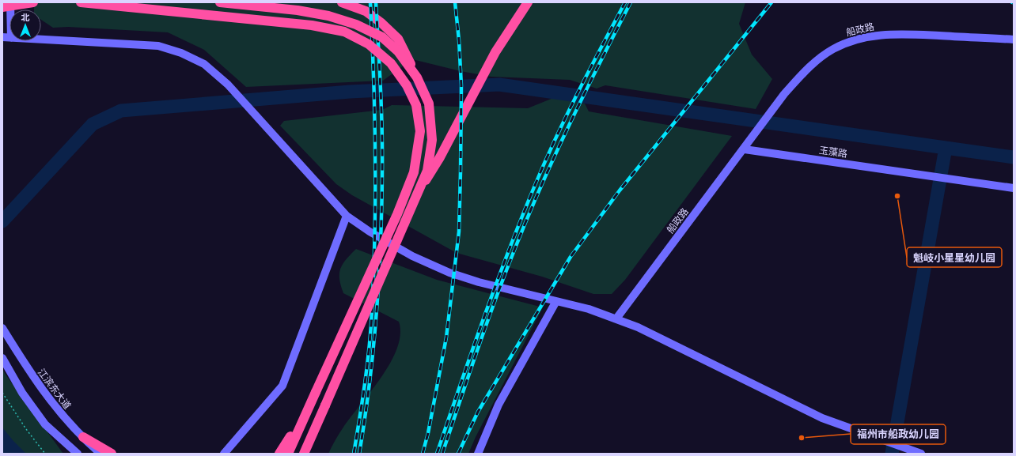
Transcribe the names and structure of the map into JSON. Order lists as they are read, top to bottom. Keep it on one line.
{"streets":{"street":["船政路","玉藻路","江滨东大道"]},"crossings":[["船政路","玉藻路"]],"places":["魁岐小星星幼儿园","福州市船政幼儿园"],"north":"top"}
